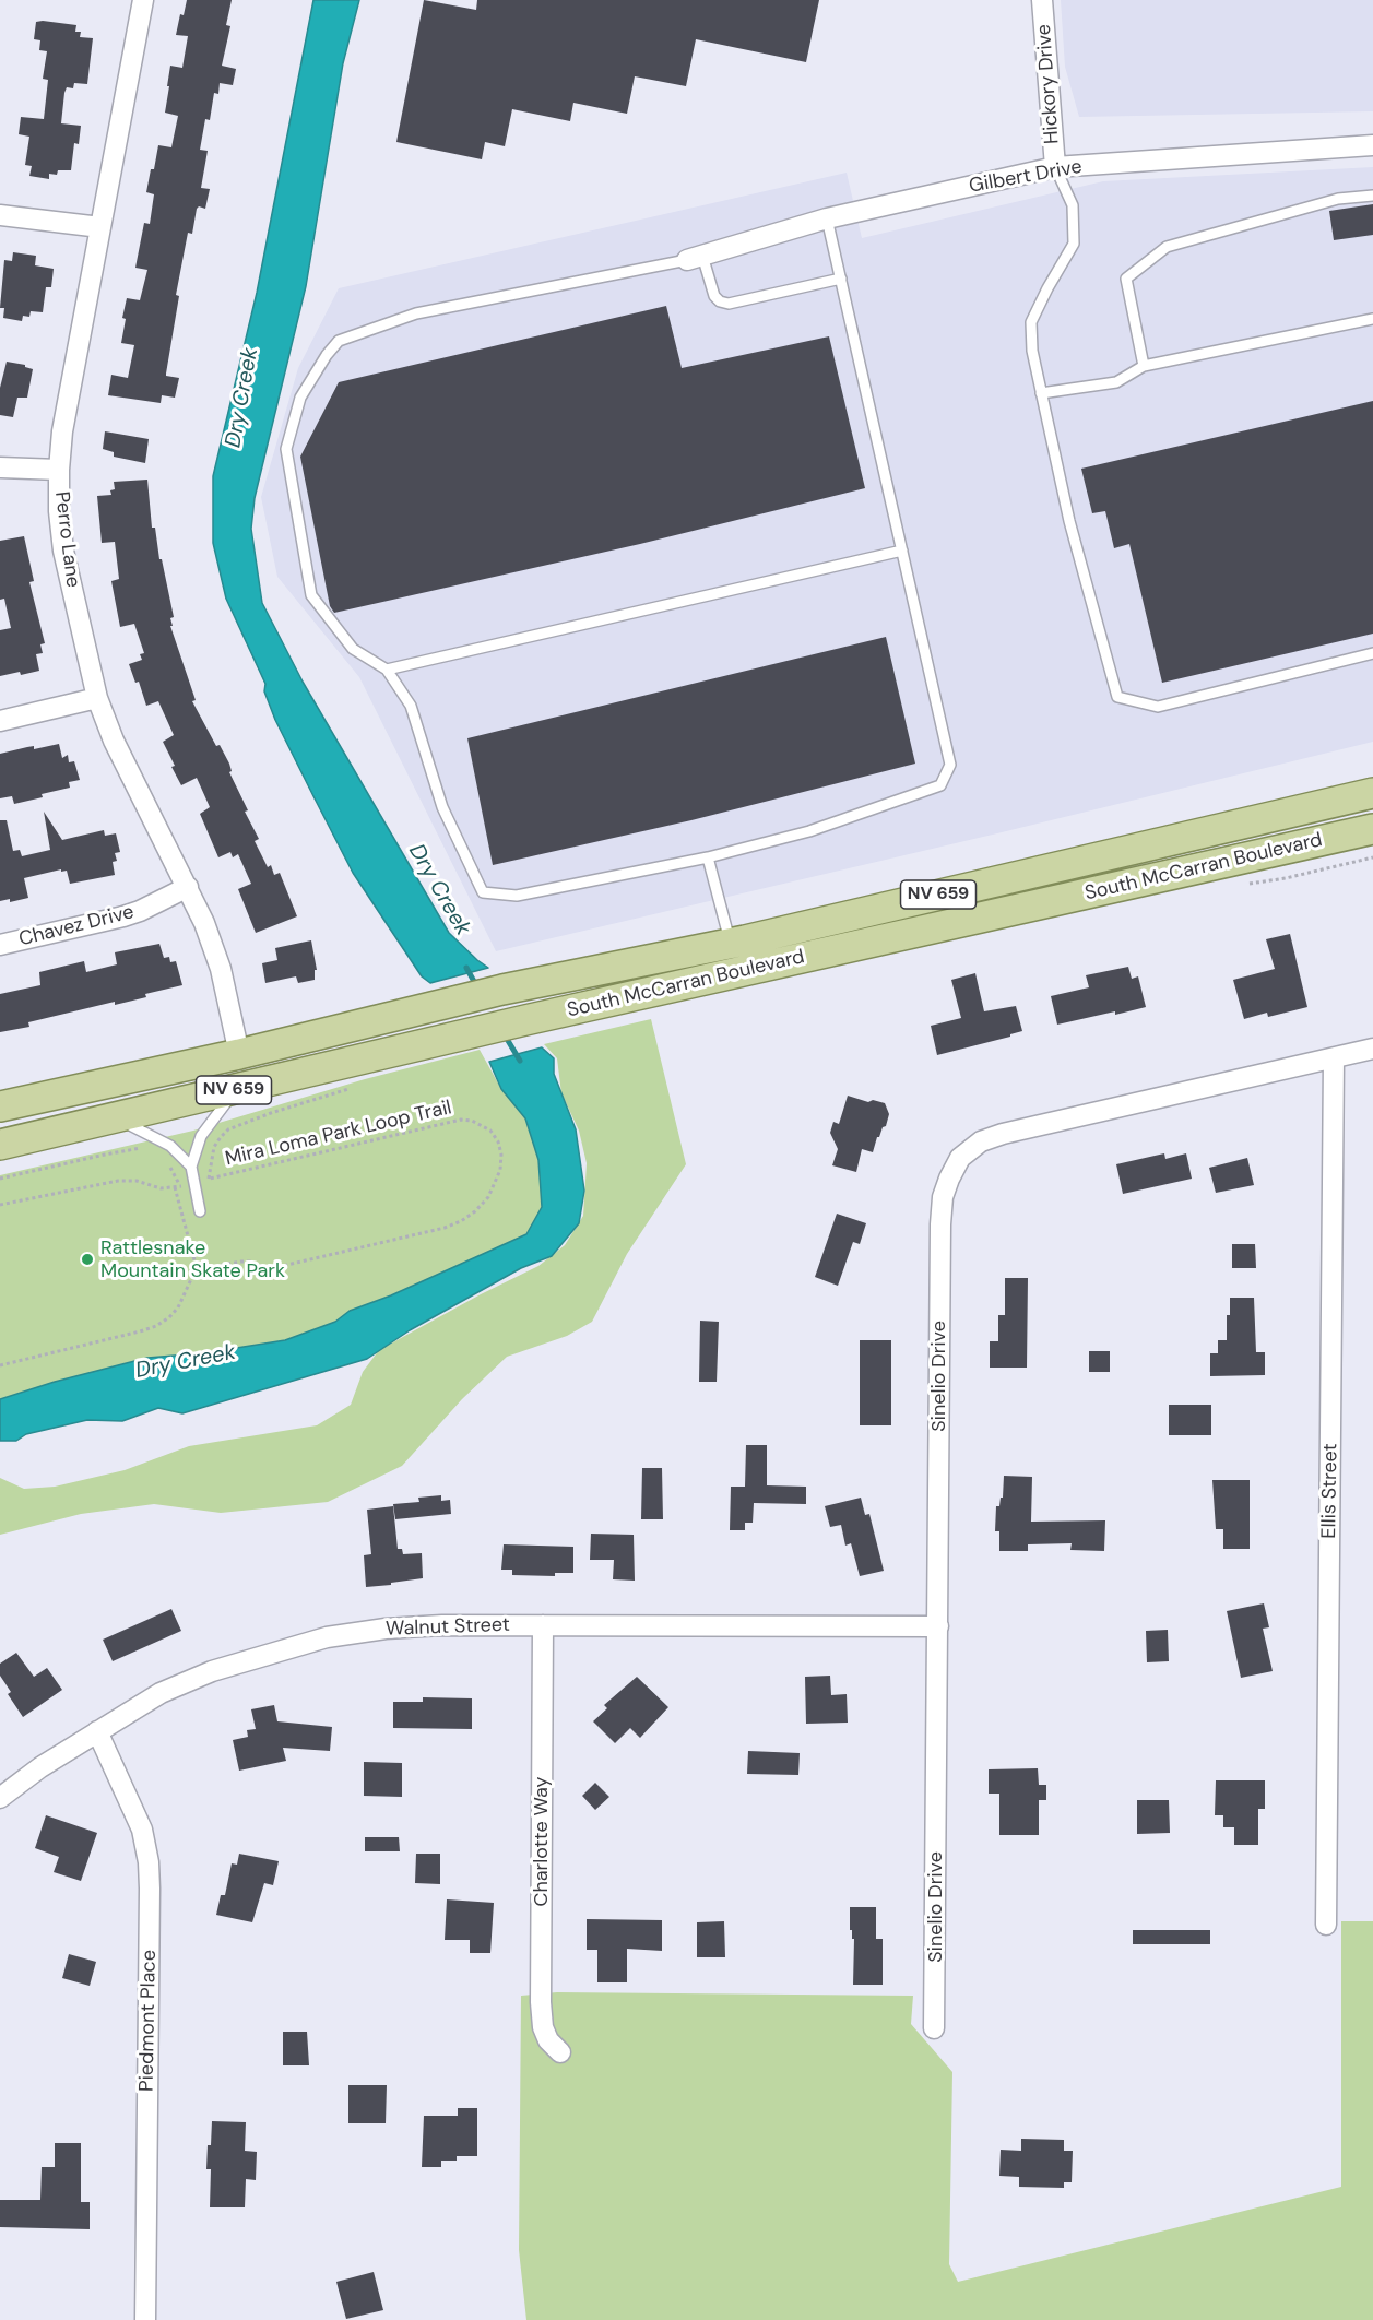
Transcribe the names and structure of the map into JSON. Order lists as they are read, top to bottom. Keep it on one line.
{"streets":{"main road":["South McCarran Boulevard","NV 659"],"street":["Hickory Drive","Gilbert Drive","Perro Lane","Chavez Drive","Sinelio Drive","Ellis Street","Walnut Street","Charlotte Way","Piedmont Place"],"path":["Mira Loma Park Loop Trail"]},"crossings":[["Hickory Drive","Gilbert Drive"],["Perro Lane","South McCarran Boulevard"],["Perro Lane","Chavez Drive"],["Sinelio Drive","Ellis Street"],["Sinelio Drive","Walnut Street"],["Walnut Street","Charlotte Way"],["Walnut Street","Piedmont Place"]],"water":["Dry Creek"],"places":["Rattlesnake Mountain Skate Park"]}
